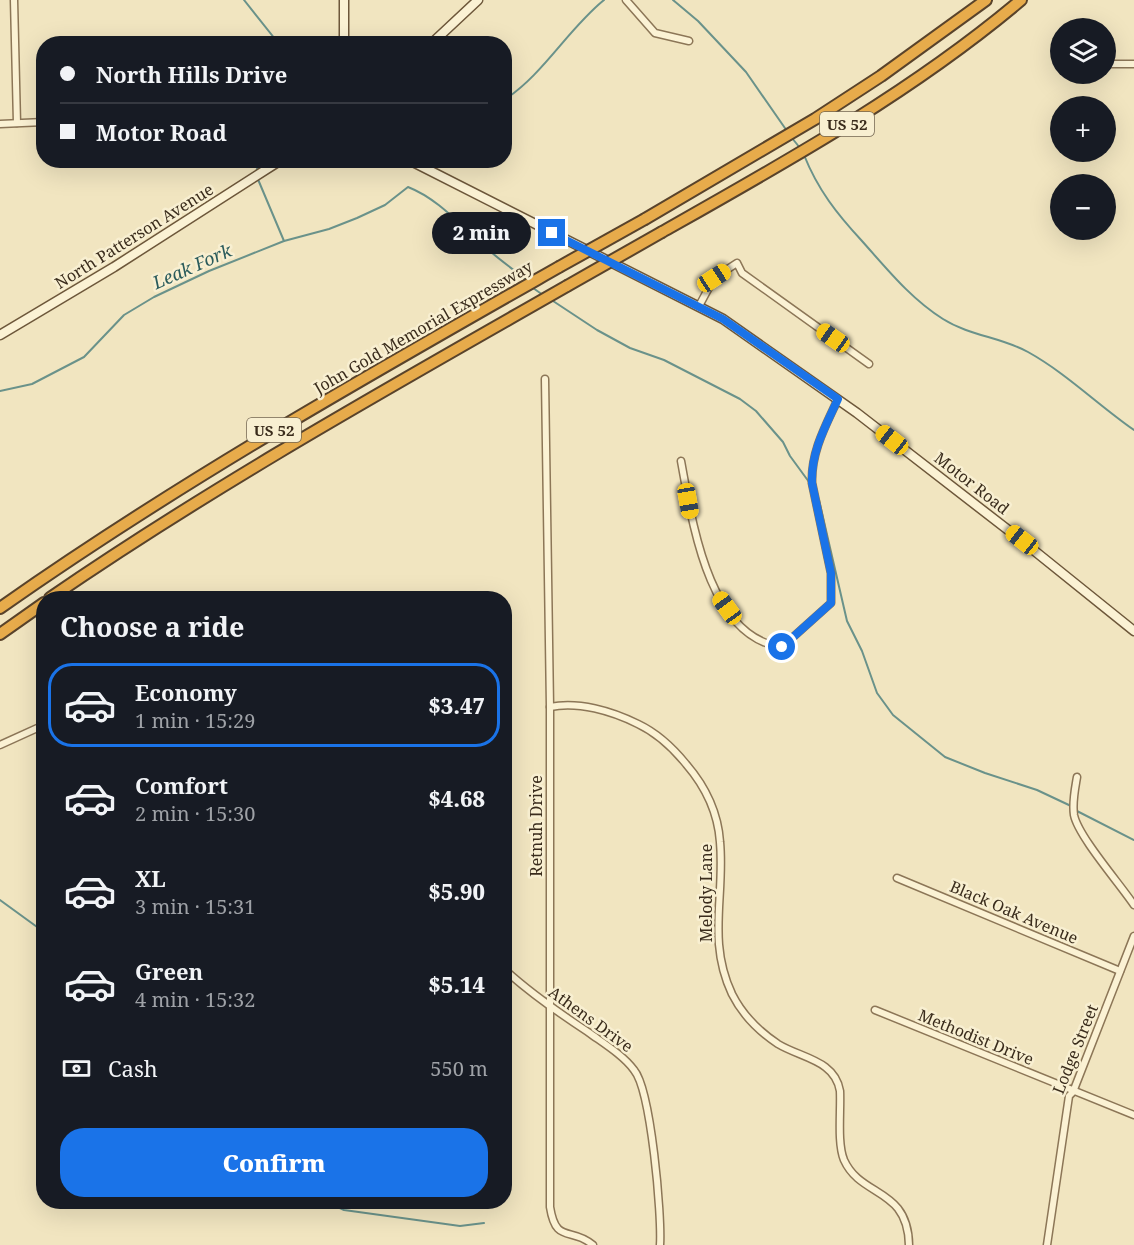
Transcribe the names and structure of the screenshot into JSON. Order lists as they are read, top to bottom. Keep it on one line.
{"streets":{"highway":["US 52","John Gold Memorial Expressway"],"street":["North Patterson Avenue","Motor Road","Retnuh Drive","Melody Lane","Black Oak Avenue","Athens Drive","Methodist Drive","Lodge Street"]},"crossings":[["Retnuh Drive","Melody Lane"],["Retnuh Drive","Athens Drive"],["Black Oak Avenue","Lodge Street"],["Methodist Drive","Lodge Street"]],"water":["Leak Fork"],"page":{"map_buttons":["+","−"],"banner":["North Hills Drive","Motor Road"],"bubble":"2 min","heading":"Choose a ride","list":[{"name":"Economy","note":"1 min · 15:29","value":"$3.47"},{"name":"Comfort","note":"2 min · 15:30","value":"$4.68"},{"name":"XL","note":"3 min · 15:31","value":"$5.90"},{"name":"Green","note":"4 min · 15:32","value":"$5.14"}],"pay":["Cash","550 m"],"buttons":"Confirm"}}
